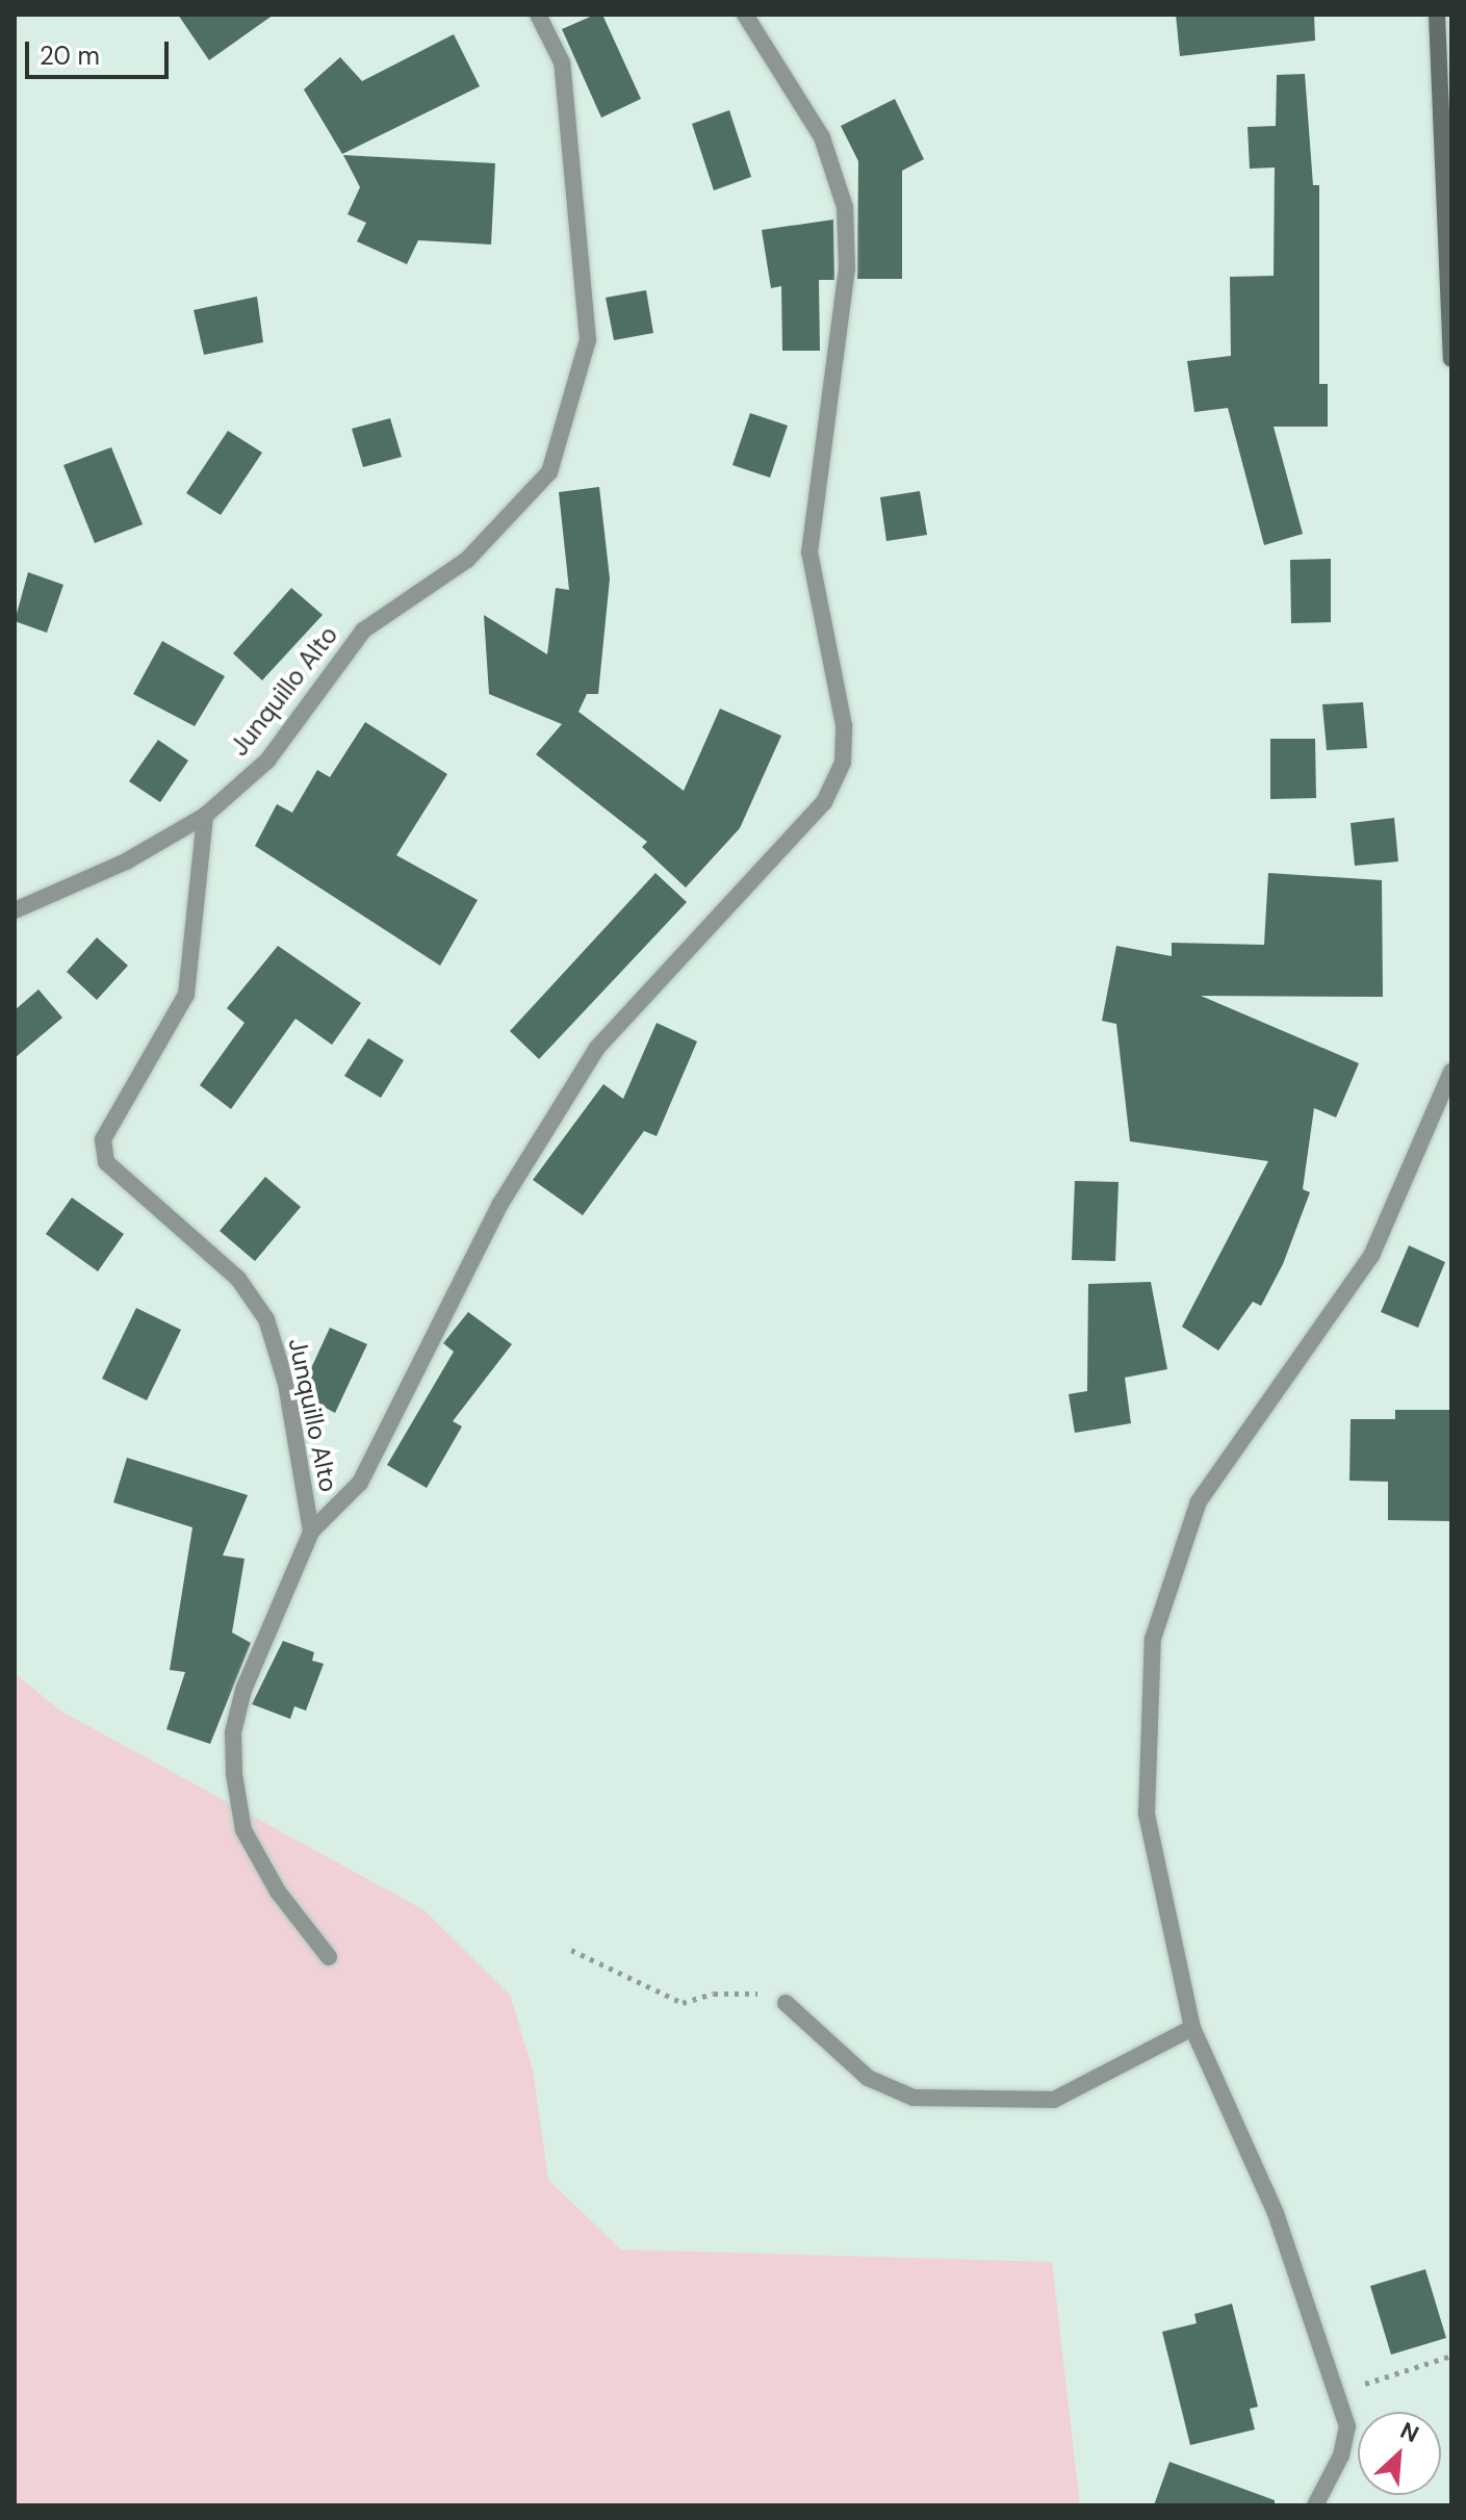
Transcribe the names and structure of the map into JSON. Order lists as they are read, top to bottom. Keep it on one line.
{"streets":{"street":["Junquillo Alto"]},"scale_bar":"20 m","north":"top right"}
